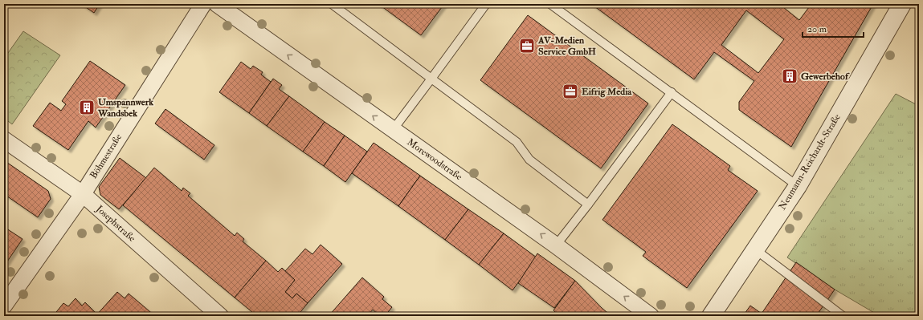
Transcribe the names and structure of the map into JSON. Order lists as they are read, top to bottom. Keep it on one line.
{"streets":{"street":["Böhmestraße","Morewoodstraße","Neumann-Reichardt-Straße","Josephstraße"]},"crossings":[["Böhmestraße","Josephstraße"]],"one_way":["Morewoodstraße"],"places":{"office":["AV-Medien Service GmbH","Eifrig Media"],"building":["Gewerbehof","Umspannwerk Wandsbek"]},"scale_bar":"20 m"}
